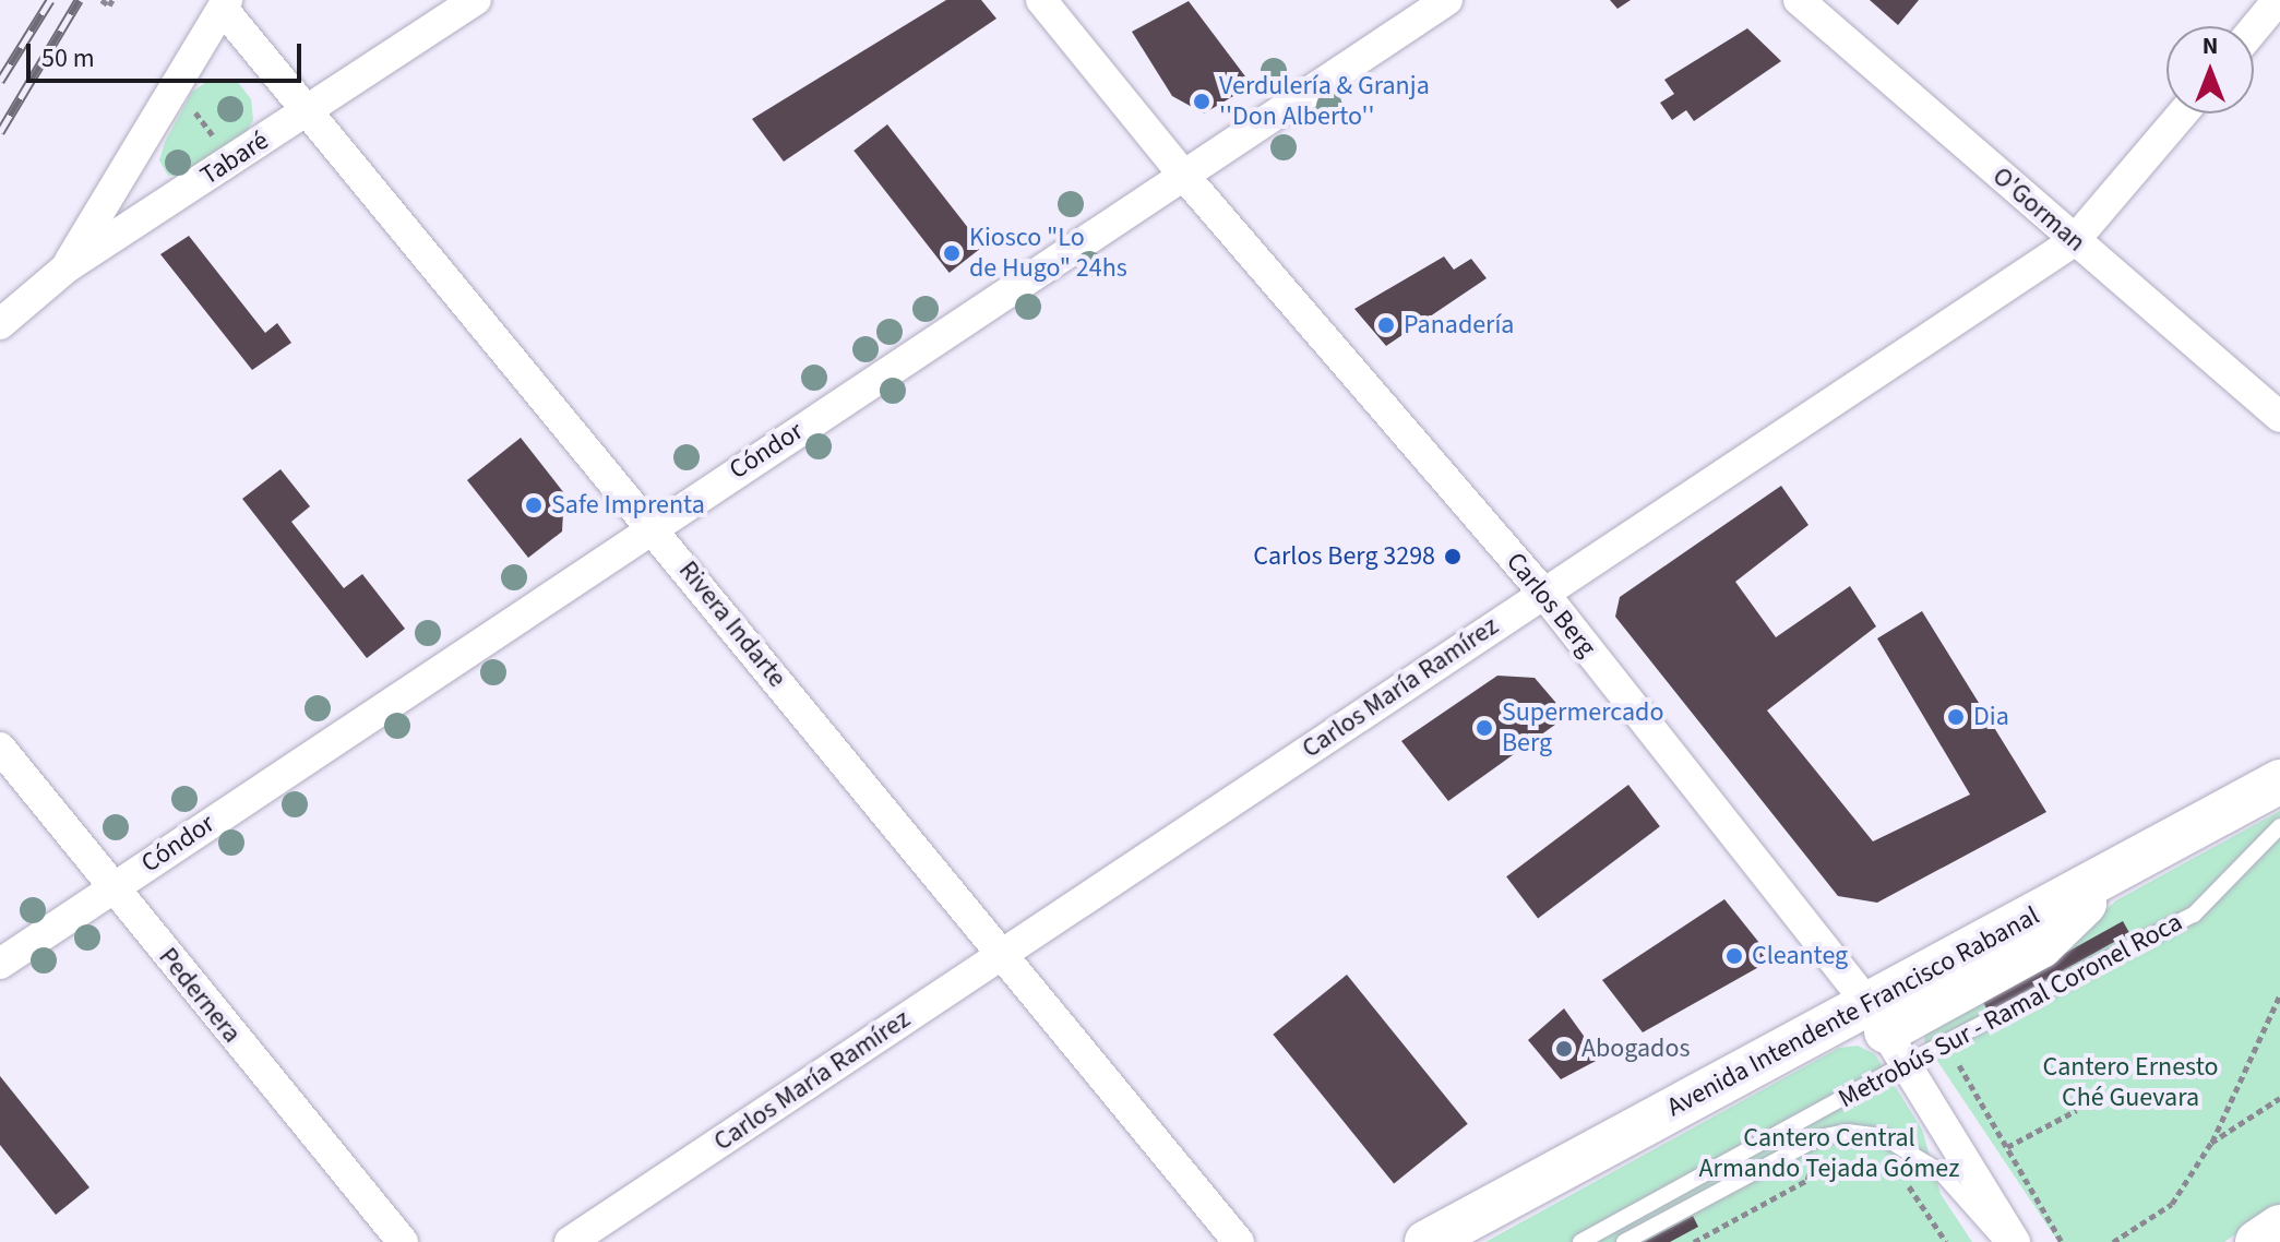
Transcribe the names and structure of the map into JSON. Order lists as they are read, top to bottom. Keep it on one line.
{"streets":{"main road":["Avenida Intendente Francisco Rabanal"],"street":["Tabaré","O'Gorman","Cóndor","Carlos Berg","Rivera Indarte","Carlos María Ramírez","Pedernera"],"lane":["Metrobús Sur - Ramal Coronel Roca"]},"crossings":[["Tabaré","Rivera Indarte"],["O'Gorman","Carlos María Ramírez"],["Cóndor","Carlos Berg"],["Cóndor","Rivera Indarte"],["Cóndor","Pedernera"],["Carlos Berg","Carlos María Ramírez"],["Carlos Berg","Metrobús Sur - Ramal Coronel Roca"],["Carlos Berg","Avenida Intendente Francisco Rabanal"],["Rivera Indarte","Carlos María Ramírez"],["Metrobús Sur - Ramal Coronel Roca","Avenida Intendente Francisco Rabanal"]],"parks":["Cantero Ernesto Ché Guevara","Cantero Central Armando Tejada Gómez"],"places":["Verdulería & Granja ''Don Alberto''","Kiosco \"Lo de Hugo\" 24hs","Panadería","Safe Imprenta","Carlos Berg 3298","Dia","Supermercado Berg","Cleanteg","Abogados"],"scale_bar":"50 m","north":"top"}
